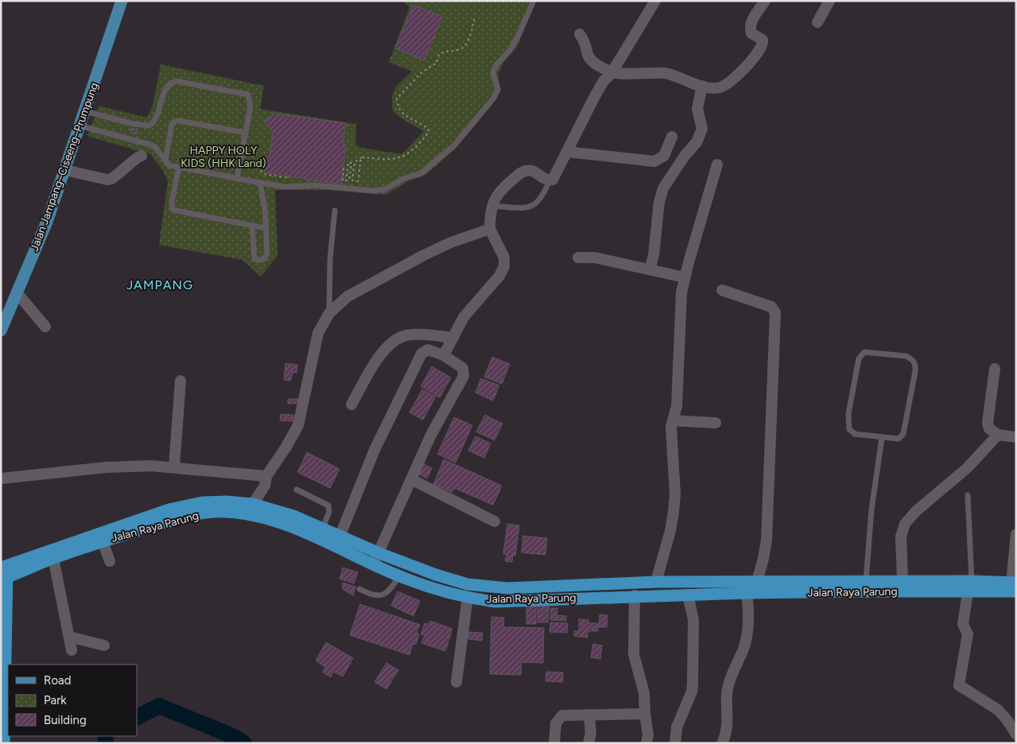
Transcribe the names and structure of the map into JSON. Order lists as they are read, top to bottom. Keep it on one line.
{"streets":{"highway":["Jalan Raya Parung"],"main road":["Jalan Jampang–Ciseeng–Prumpung"]},"districts":["JAMPANG"],"parks":["HAPPY HOLY KIDS (HHK Land)"],"legend":["Road","Park","Building"]}
